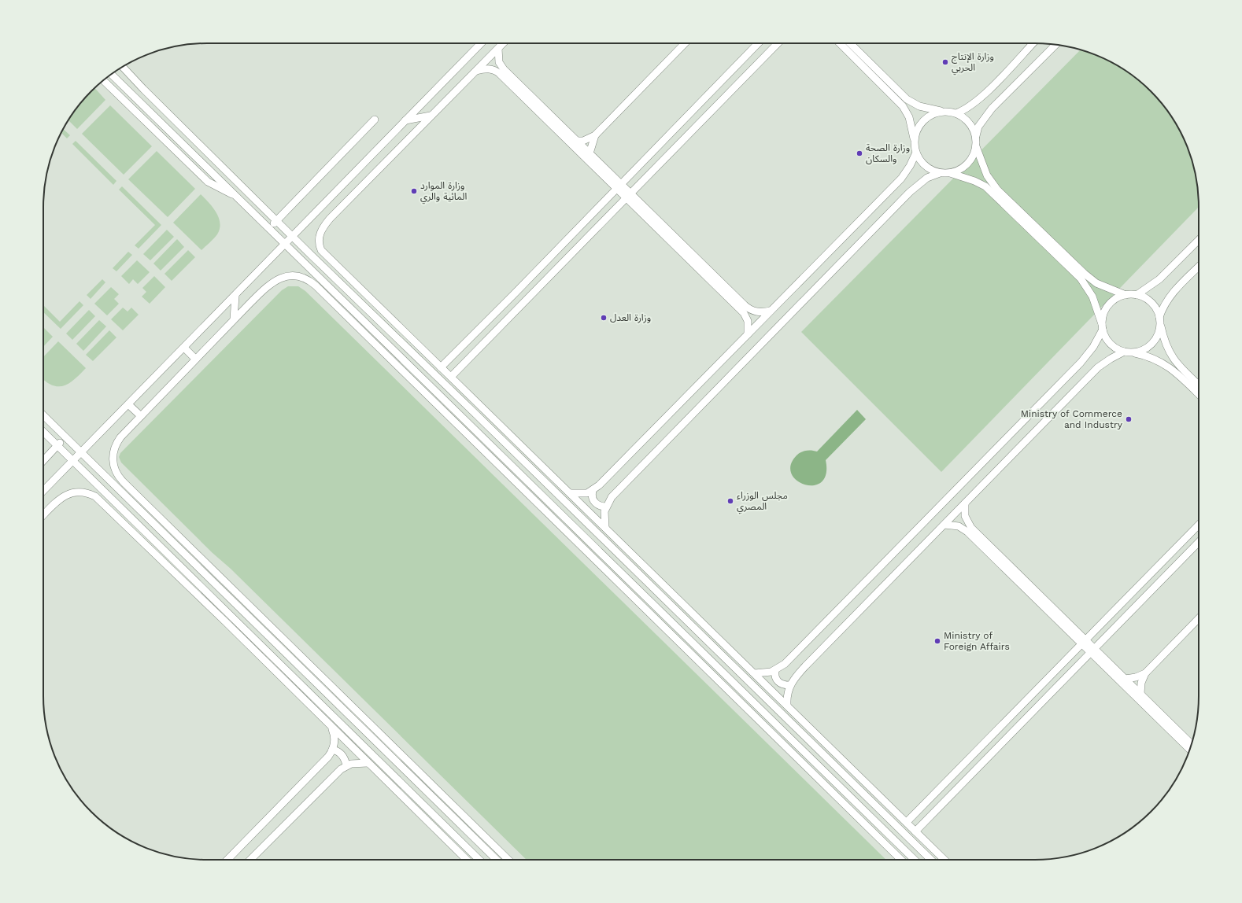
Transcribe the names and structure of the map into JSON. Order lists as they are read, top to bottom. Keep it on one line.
{"places":["وزارة الإنتاج الحربي","وزارة الصحة والسكان","وزارة الموارد المائية والري","وزارة العدل","Ministry of Commerce and Industry","مجلس الوزراء المصري","Ministry of Foreign Affairs"]}
